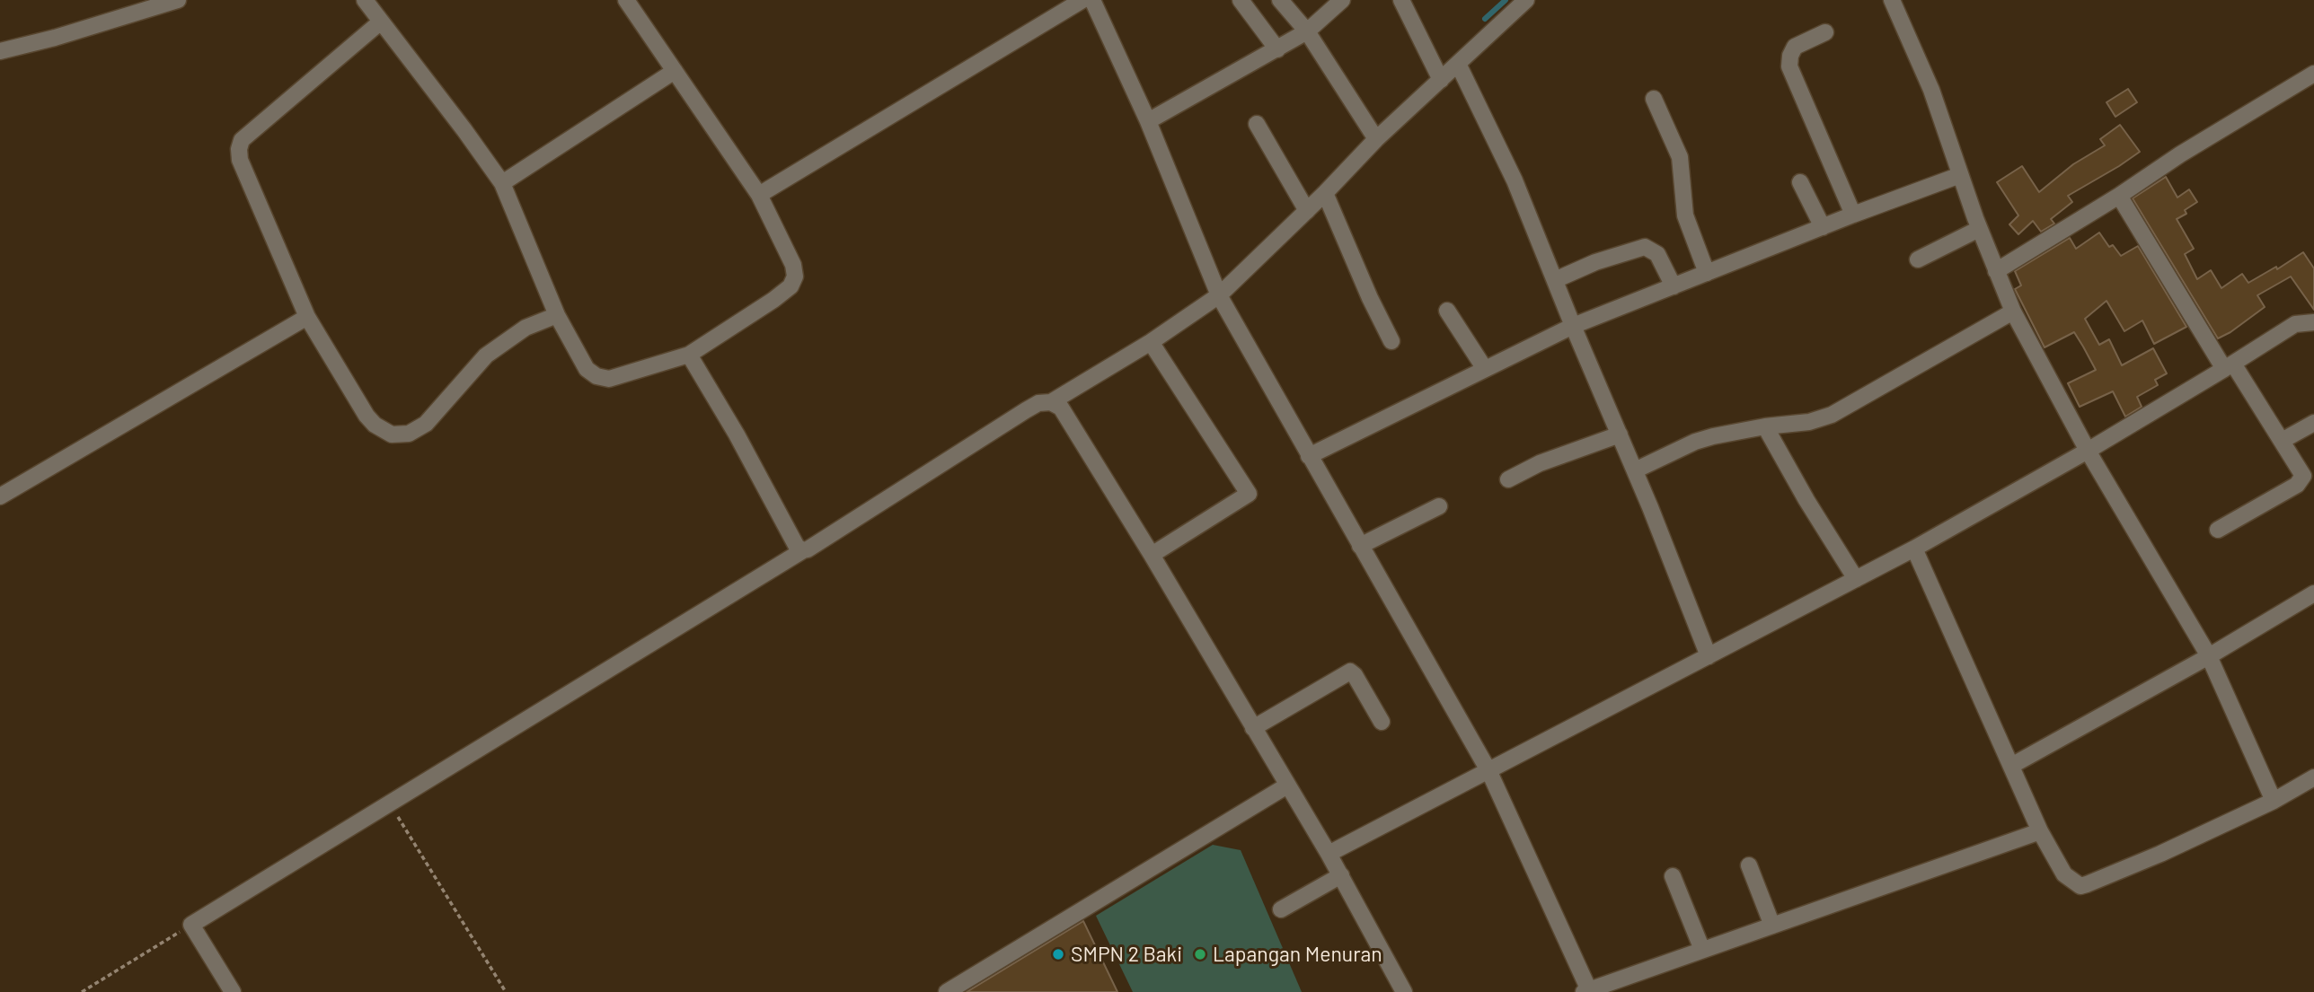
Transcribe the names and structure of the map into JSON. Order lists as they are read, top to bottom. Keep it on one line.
{"places":["SMPN 2 Baki","Lapangan Menuran"]}
